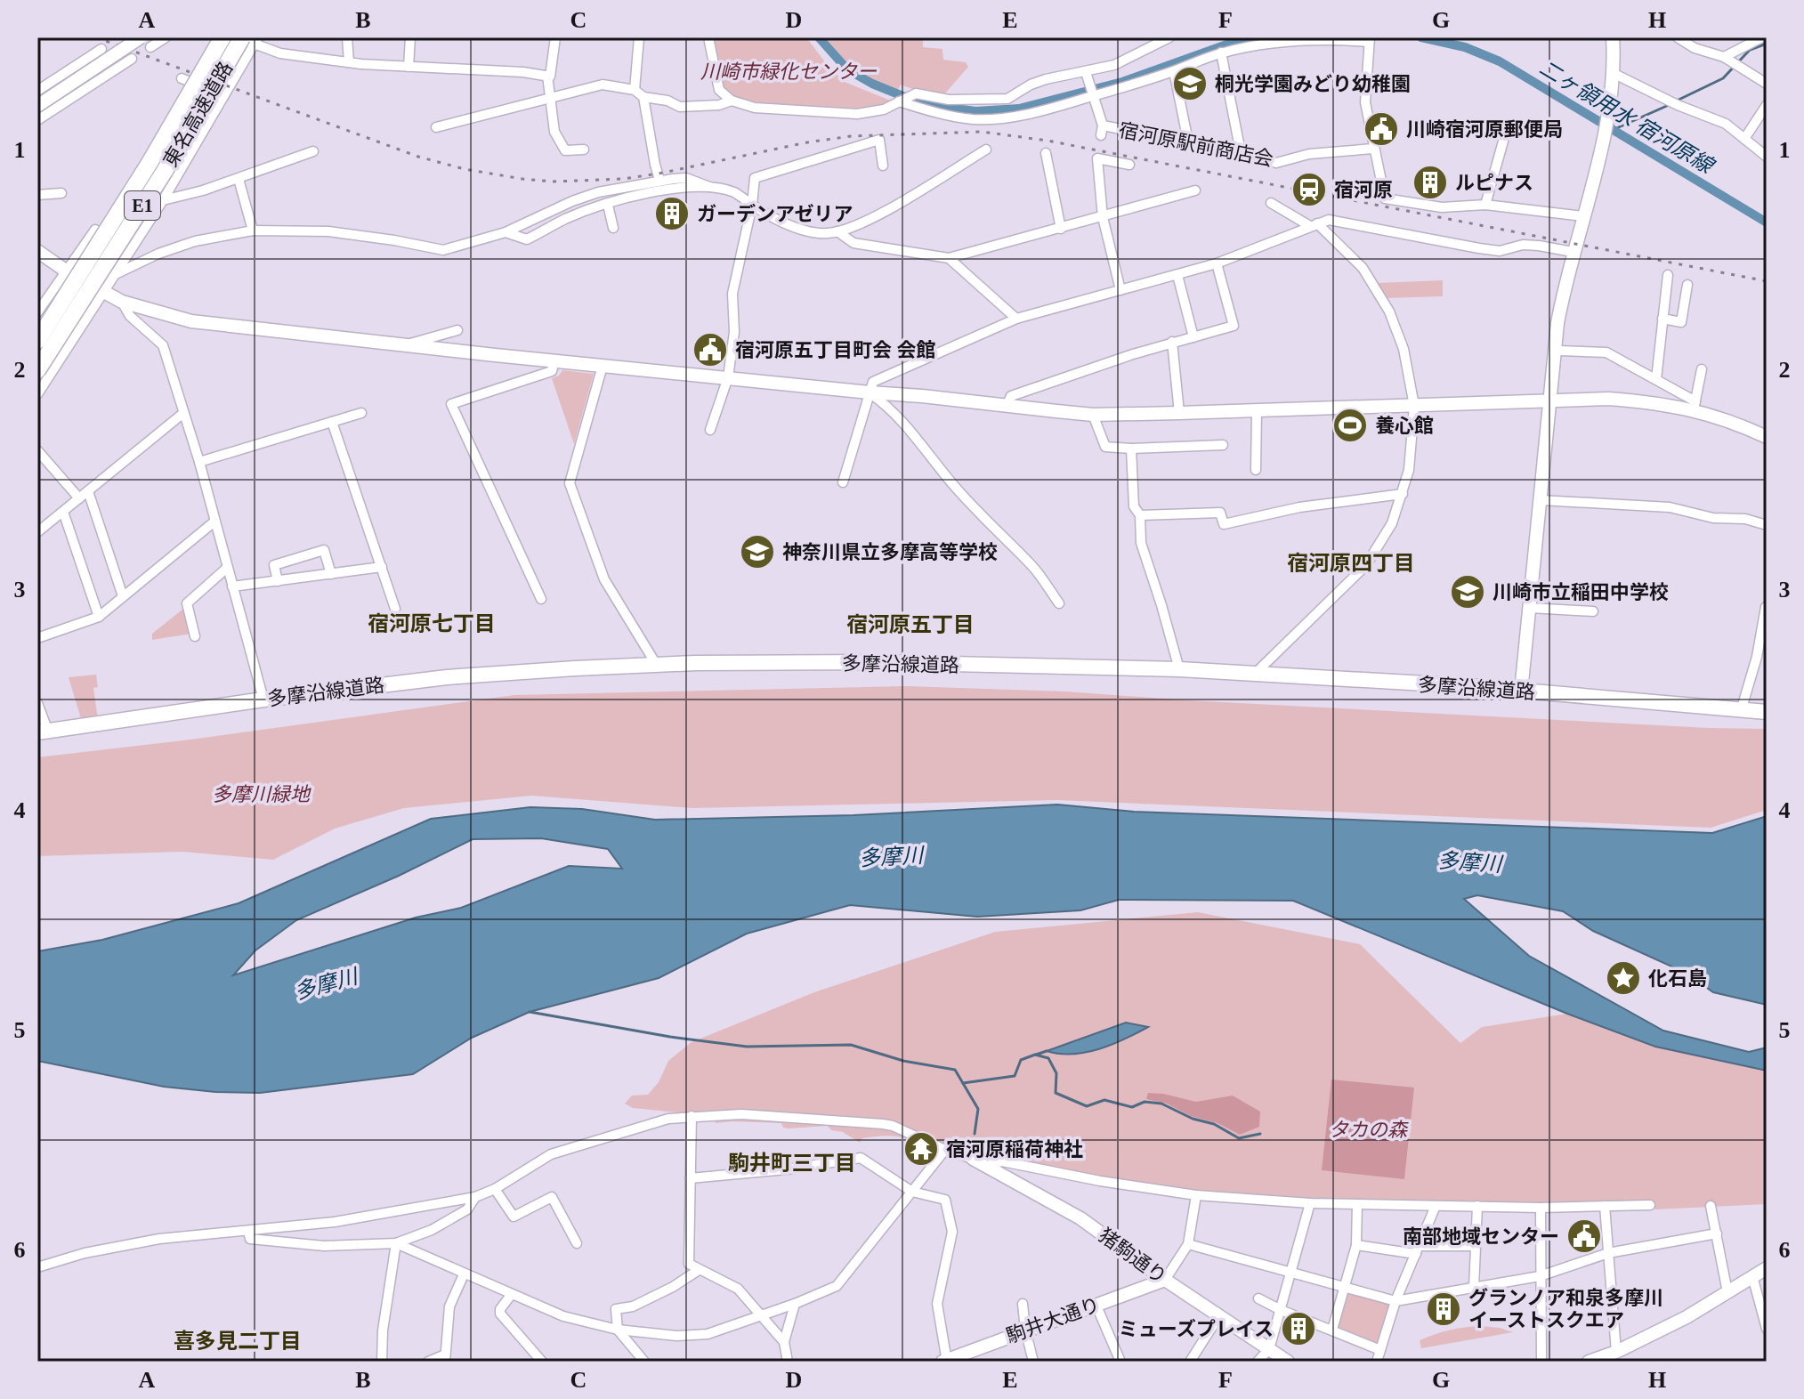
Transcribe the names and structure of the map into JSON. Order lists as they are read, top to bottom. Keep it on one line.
{"streets":{"highway":["東名高速道路","E1"],"main road":["多摩沿線道路"],"street":["宿河原駅前商店会","猪駒通り","駒井大通り"]},"crossings":[["猪駒通り","駒井大通り"]],"districts":["宿河原四丁目","宿河原七丁目","宿河原五丁目","駒井町三丁目","喜多見二丁目"],"water":["二ヶ領用水 宿河原線","多摩川"],"parks":["川崎市緑化センター","多摩川緑地","タカの森"],"places":{"school or university":["桐光学園みどり幼稚園","神奈川県立多摩高等学校","川崎市立稲田中学校"],"public building":["川崎宿河原郵便局","宿河原五丁目町会 会館","南部地域センター"],"building":["ルピナス","ガーデンアゼリア","グランノア和泉多摩川 イーストスクエア","ミューズプレイス"],"station":["宿河原"],"sports":["養心館"],"place":["化石島"],"temple":["宿河原稲荷神社"]},"grid":{"columns":["A","B","C","D","E","F","G","H"],"rows":["1","2","3","4","5","6"]}}
